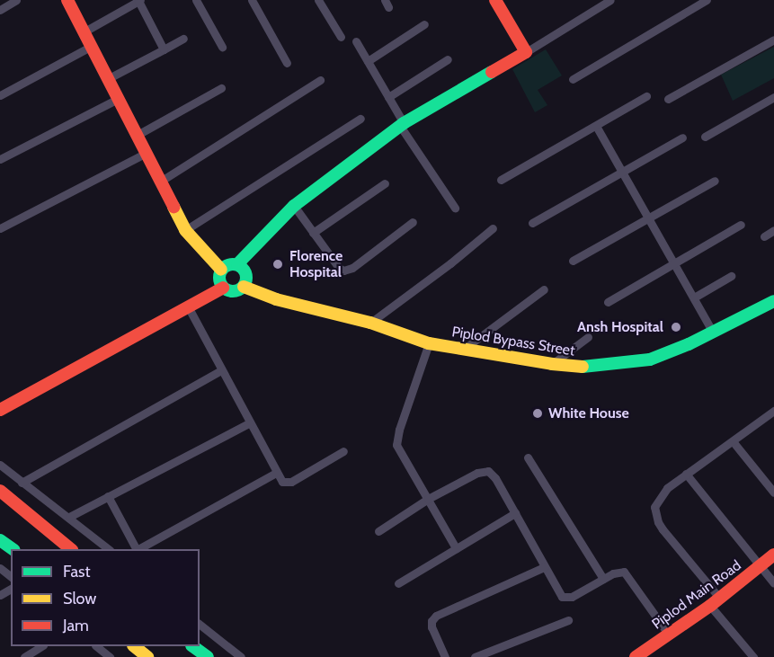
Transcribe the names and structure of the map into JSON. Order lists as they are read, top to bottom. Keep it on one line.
{"streets":{"street":["Piplod Bypass Street","Piplod Main Road"]},"places":["Florence Hospital","Ansh Hospital","White House"],"legend":["Fast","Slow","Jam"]}
